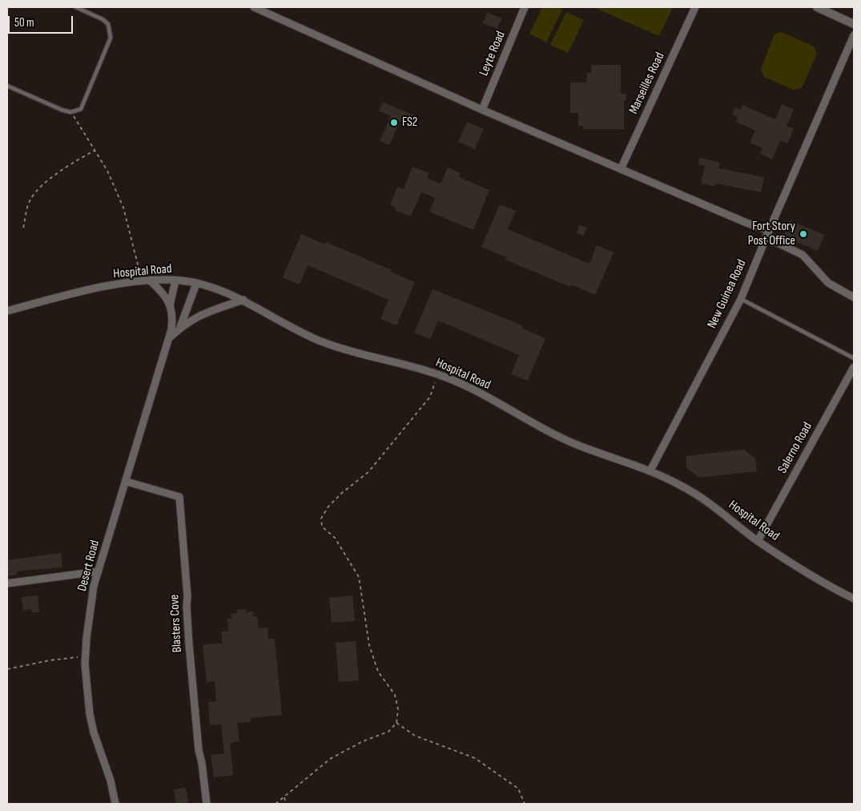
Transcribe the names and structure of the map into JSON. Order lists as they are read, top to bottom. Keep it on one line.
{"streets":{"street":["Leyte Road","Marseilles Road","Hospital Road","New Guinea Road","Salerno Road","Desert Road","Blasters Cove"]},"crossings":[["Hospital Road","New Guinea Road"],["Hospital Road","Salerno Road"],["Hospital Road","Desert Road"],["Desert Road","Blasters Cove"]],"places":["FS2","Fort Story Post Office"],"scale_bar":"50 m"}
